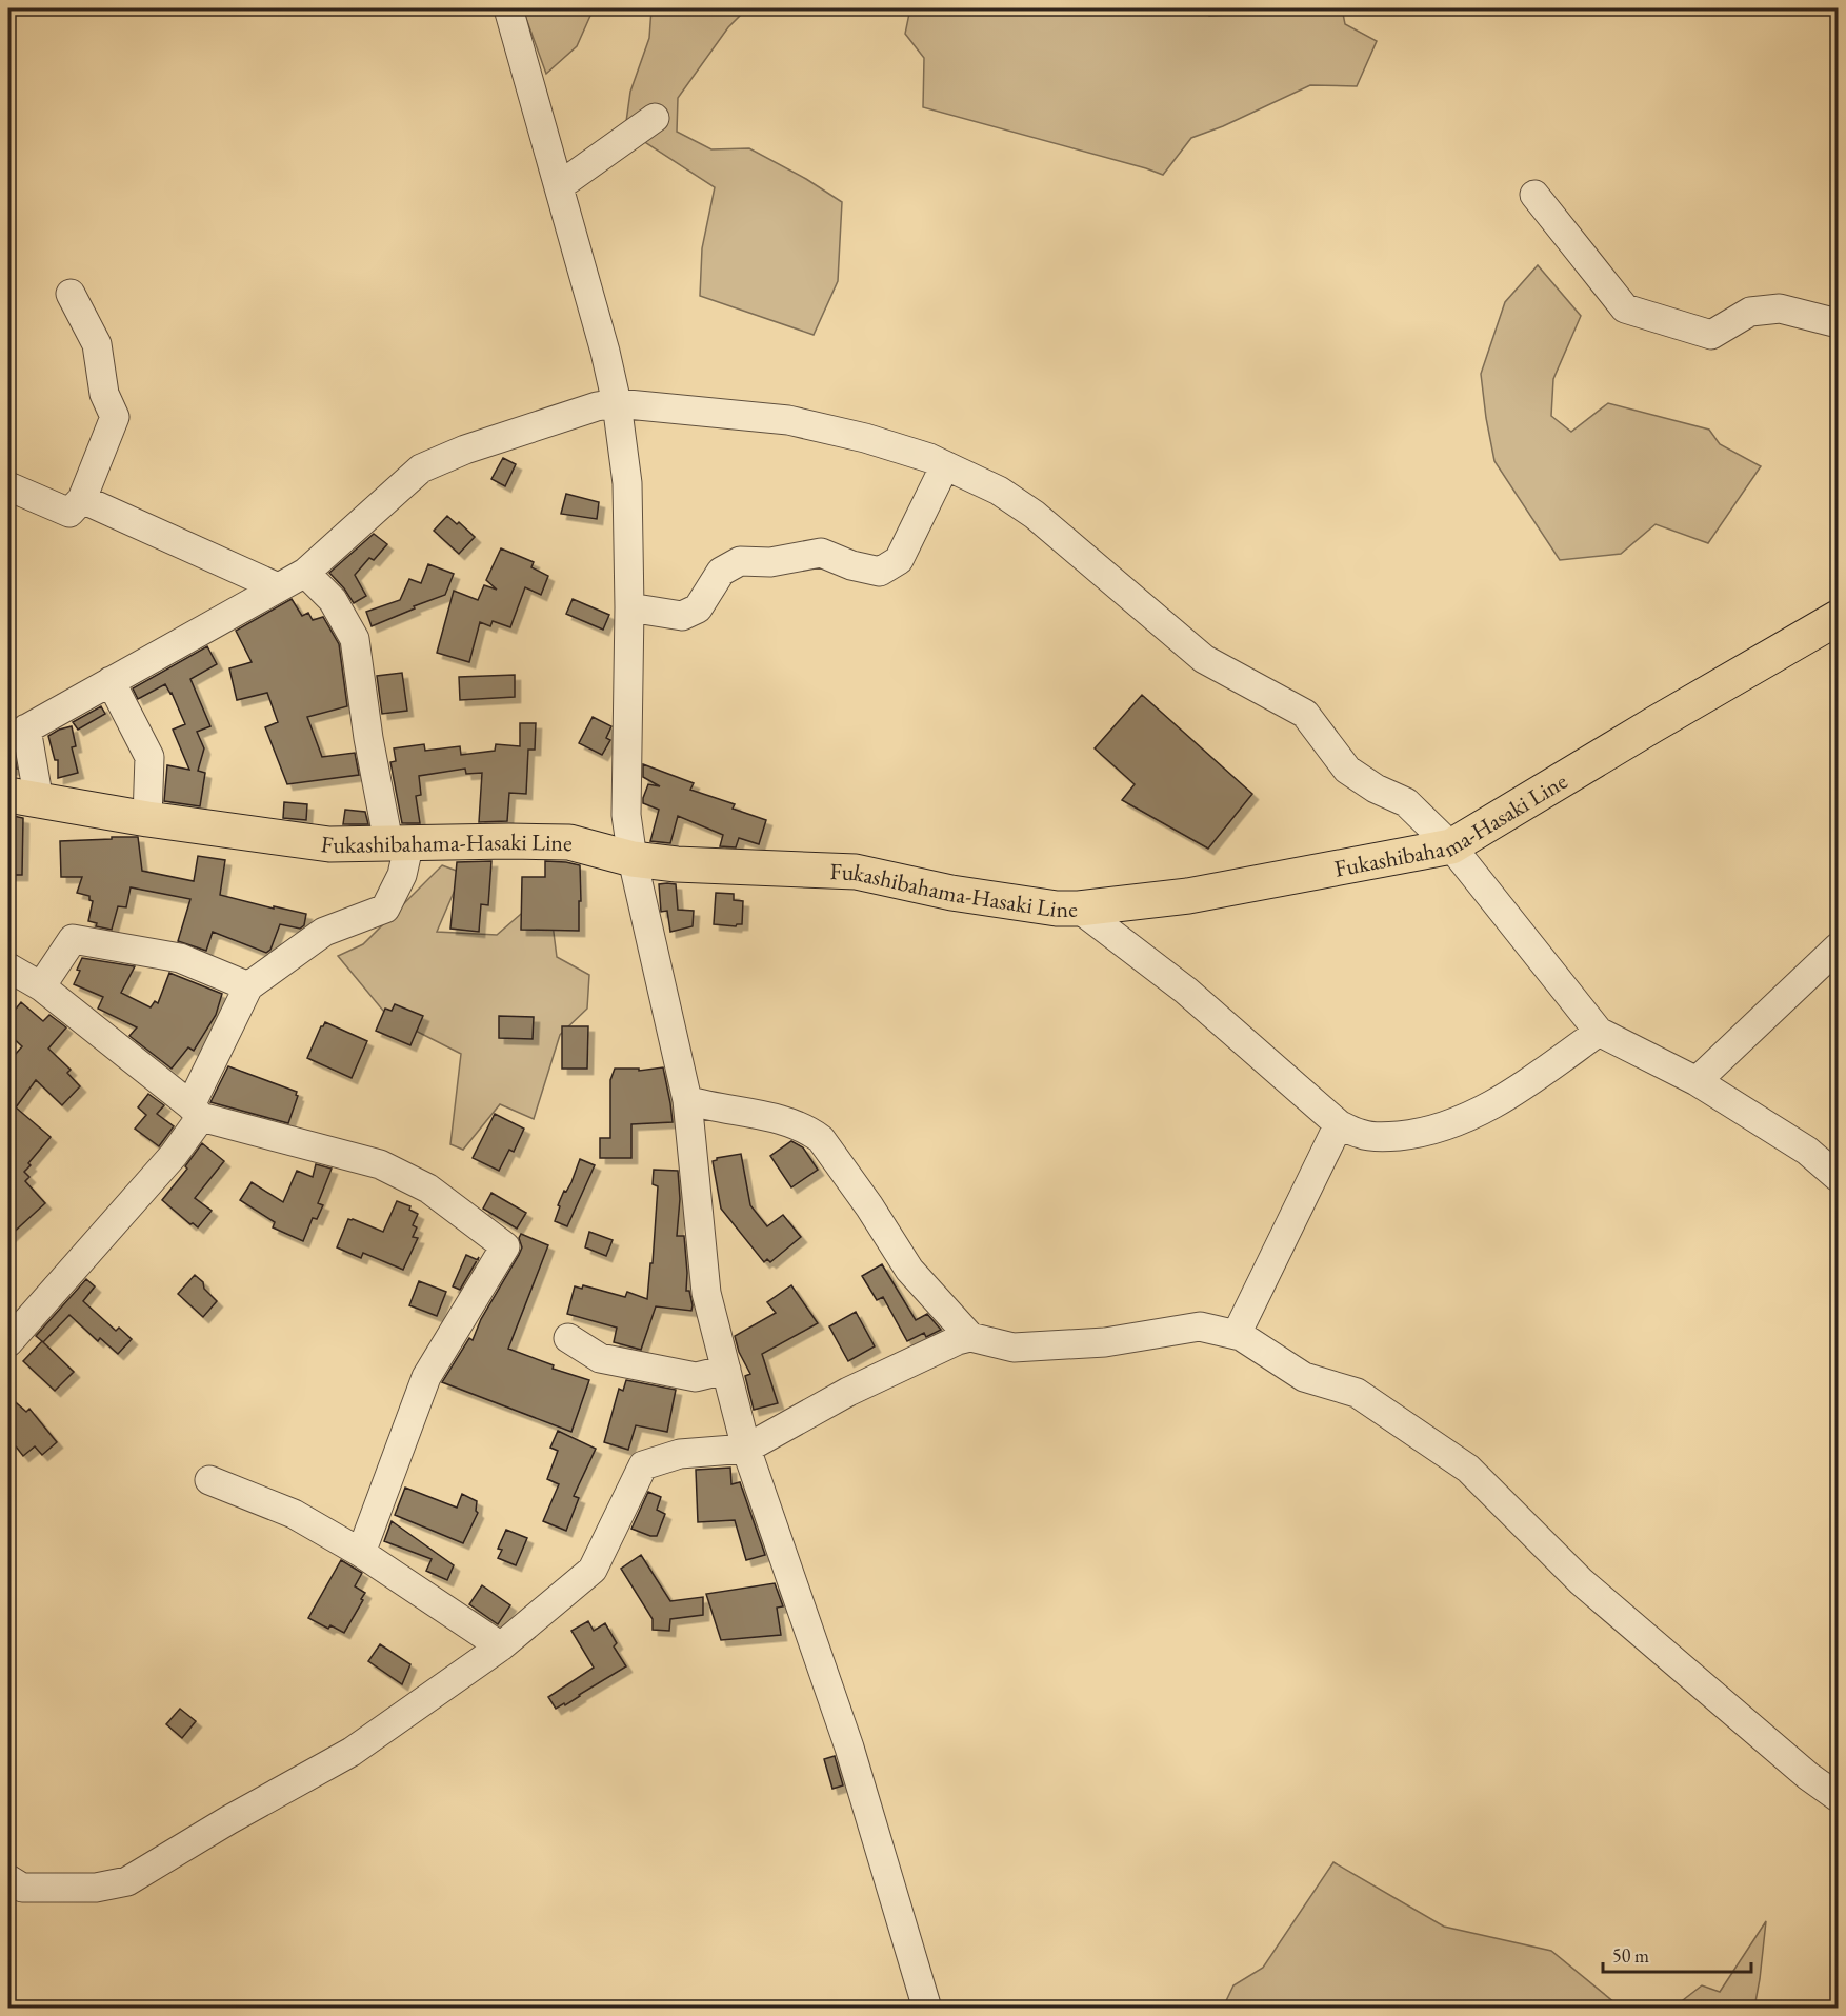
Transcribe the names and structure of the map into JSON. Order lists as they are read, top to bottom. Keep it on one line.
{"streets":{"main road":["Fukashibahama-Hasaki Line"]},"scale_bar":"50 m"}
